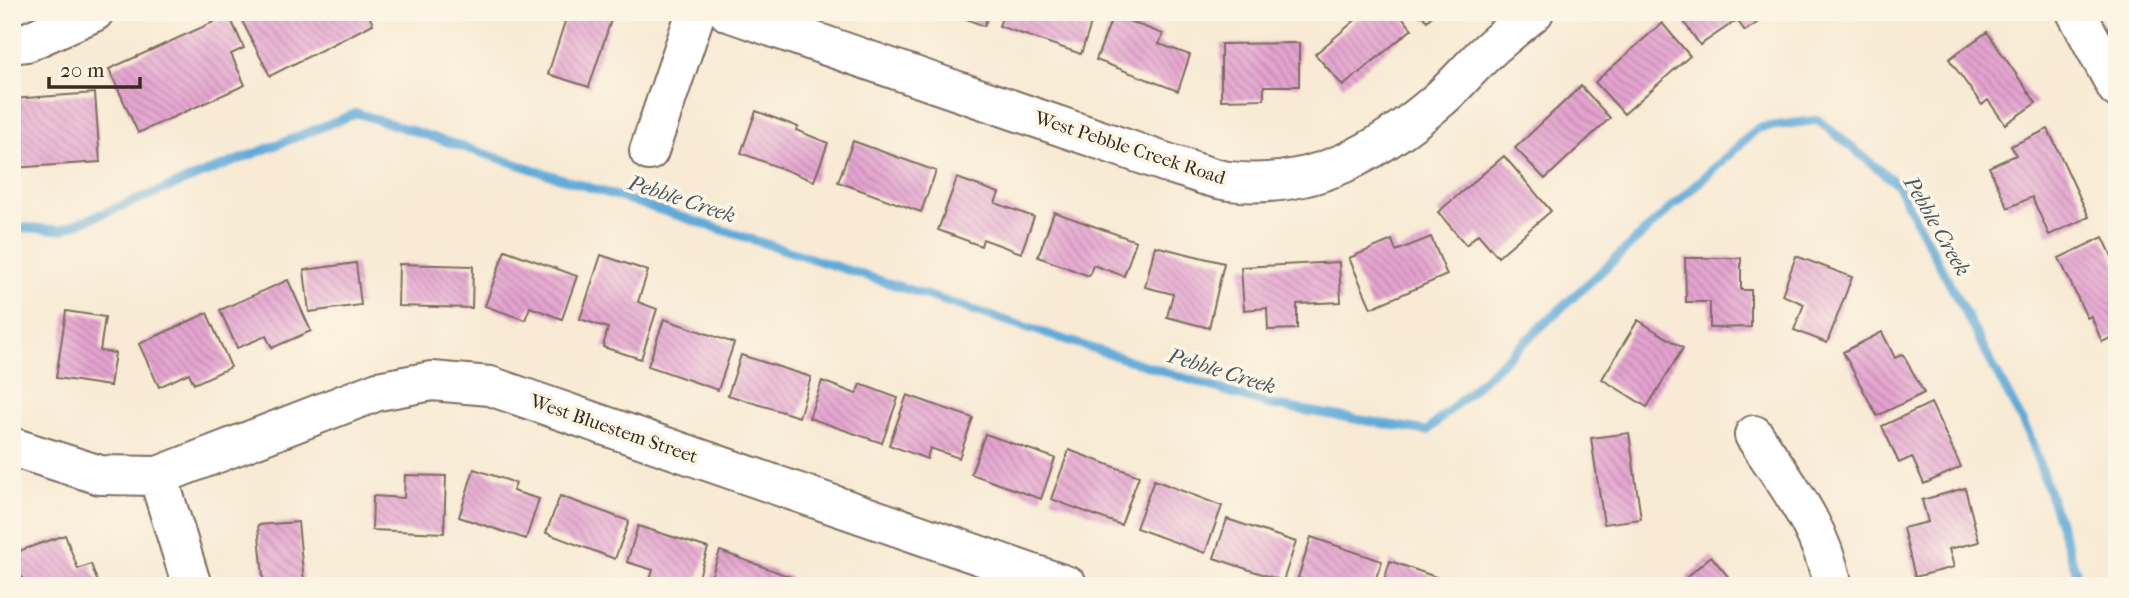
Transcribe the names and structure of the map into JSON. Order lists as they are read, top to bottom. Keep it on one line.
{"streets":{"street":["West Pebble Creek Road","West Bluestem Street"]},"water":["Pebble Creek"],"scale_bar":"20 m"}
